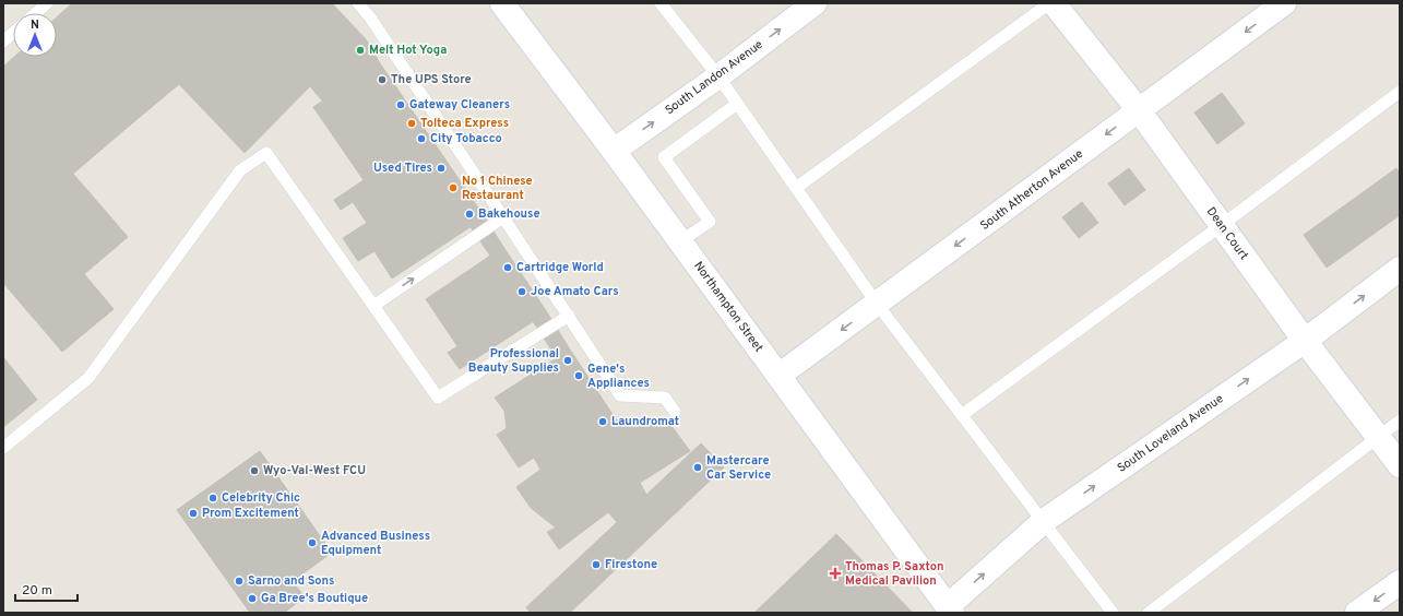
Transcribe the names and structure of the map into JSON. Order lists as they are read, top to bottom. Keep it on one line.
{"streets":{"street":["South Landon Avenue","South Atherton Avenue","Dean Court","Northampton Street","South Loveland Avenue"]},"crossings":[["South Landon Avenue","Northampton Street"],["South Atherton Avenue","Dean Court"],["South Atherton Avenue","Northampton Street"],["Dean Court","South Loveland Avenue"],["Northampton Street","South Loveland Avenue"]],"one_way":["South Landon Avenue","South Atherton Avenue","South Loveland Avenue"],"places":{"other":["Melt Hot Yoga","The UPS Store","Gateway Cleaners","Tolteca Express","City Tobacco","Used Tires","No 1 Chinese Restaurant","Bakehouse","Cartridge World","Joe Amato Cars","Professional Beauty Supplies","Gene's Appliances","Laundromat","Mastercare Car Service","Wyo-Val-West FCU","Celebrity Chic","Prom Excitement","Advanced Business Equipment","Firestone","Sarno and Sons","Ga Bree's Boutique"],"health":["Thomas P. Saxton Medical Pavilion"]},"scale_bar":"20 m","north":"top"}
